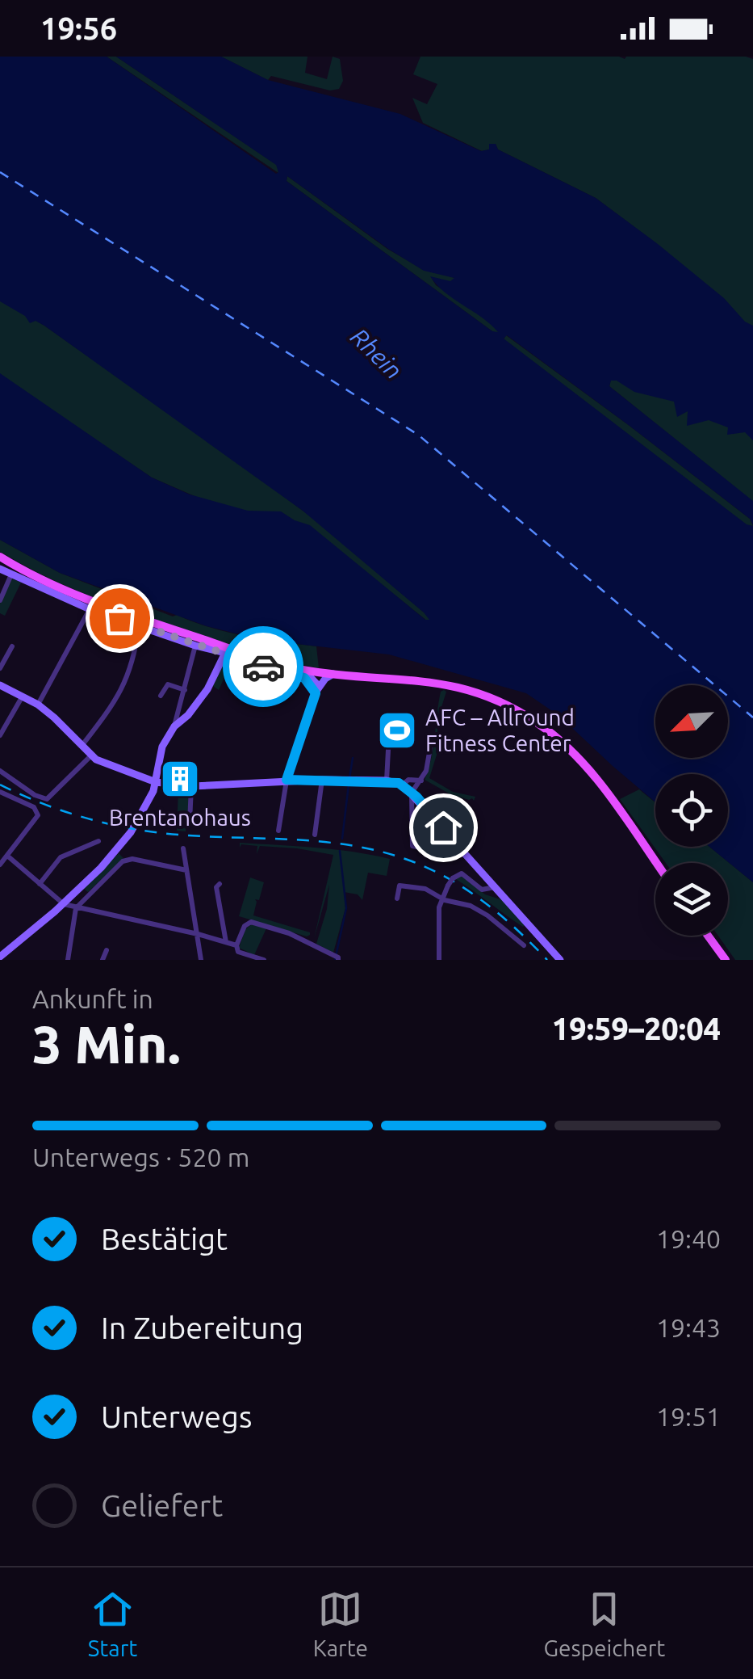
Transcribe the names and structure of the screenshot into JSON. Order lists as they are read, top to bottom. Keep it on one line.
{"water":["Rhein"],"places":{"sports":["AFC – Allround Fitness Center"],"building":["Brentanohaus"]},"north":"bottom left","page":{"status":"19:56","heading":["3 Min.","Ankunft in","19:59–20:04"],"bar":"Unterwegs · 520 m","list":[["Bestätigt","19:40"],["In Zubereitung","19:43"],["Unterwegs","19:51"],"Geliefert"],"tabs":["Start","Karte","Gespeichert"]}}
